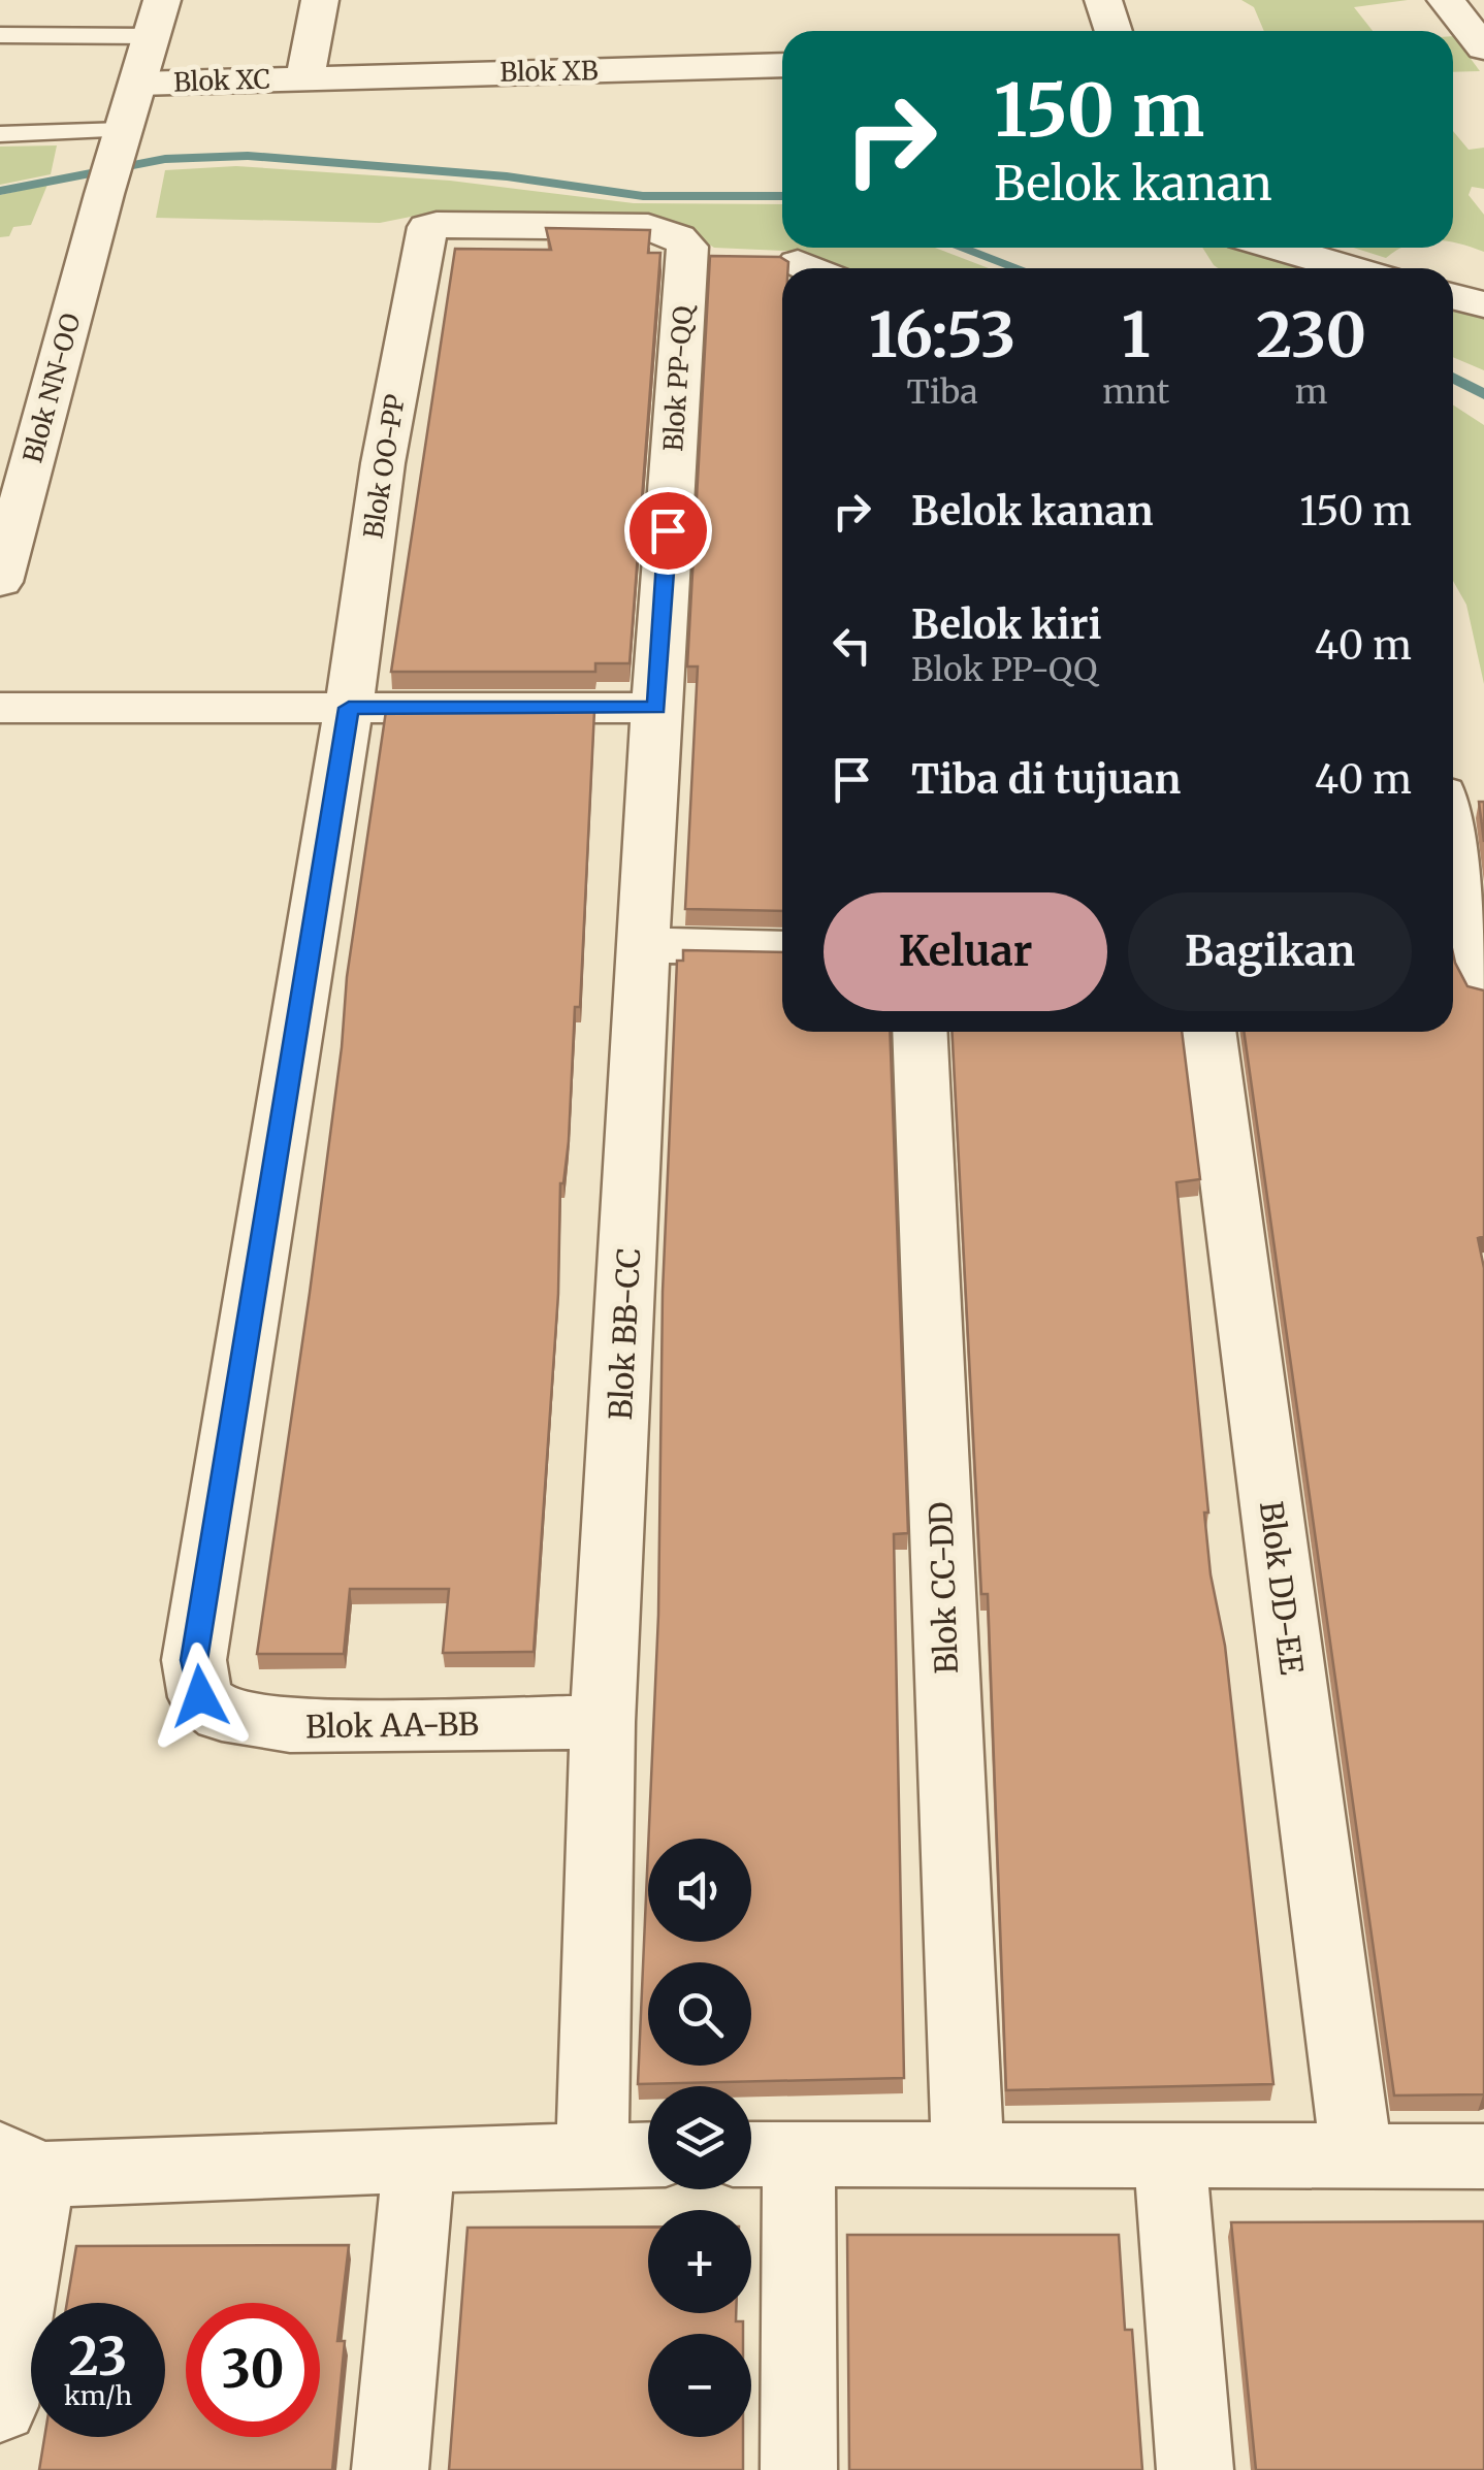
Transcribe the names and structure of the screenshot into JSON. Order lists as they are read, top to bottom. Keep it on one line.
{"streets":{"street":["Blok XB","Blok XC","Blok PP-QQ","Blok NN-OO","Blok OO-PP","Blok BB-CC","Blok CC-DD","Blok DD-EE","Blok AA-BB"]},"crossings":[["Blok XB","Blok XC"],["Blok XC","Blok NN-OO"],["Blok PP-QQ","Blok OO-PP"],["Blok PP-QQ","Blok BB-CC"],["Blok OO-PP","Blok AA-BB"],["Blok BB-CC","Blok AA-BB"]],"page":{"turn":["150 m","Belok kanan"],"eta":["16:53","Tiba","1","mnt","230","m"],"list":[{"name":"Belok kanan","value":"150 m"},{"name":"Belok kiri","note":"Blok PP-QQ","value":"40 m"},{"name":"Tiba di tujuan","value":"40 m"}],"buttons":["Keluar","Bagikan"],"map_buttons":["+","−"],"speed":"23 km/h","limit":"30"}}
